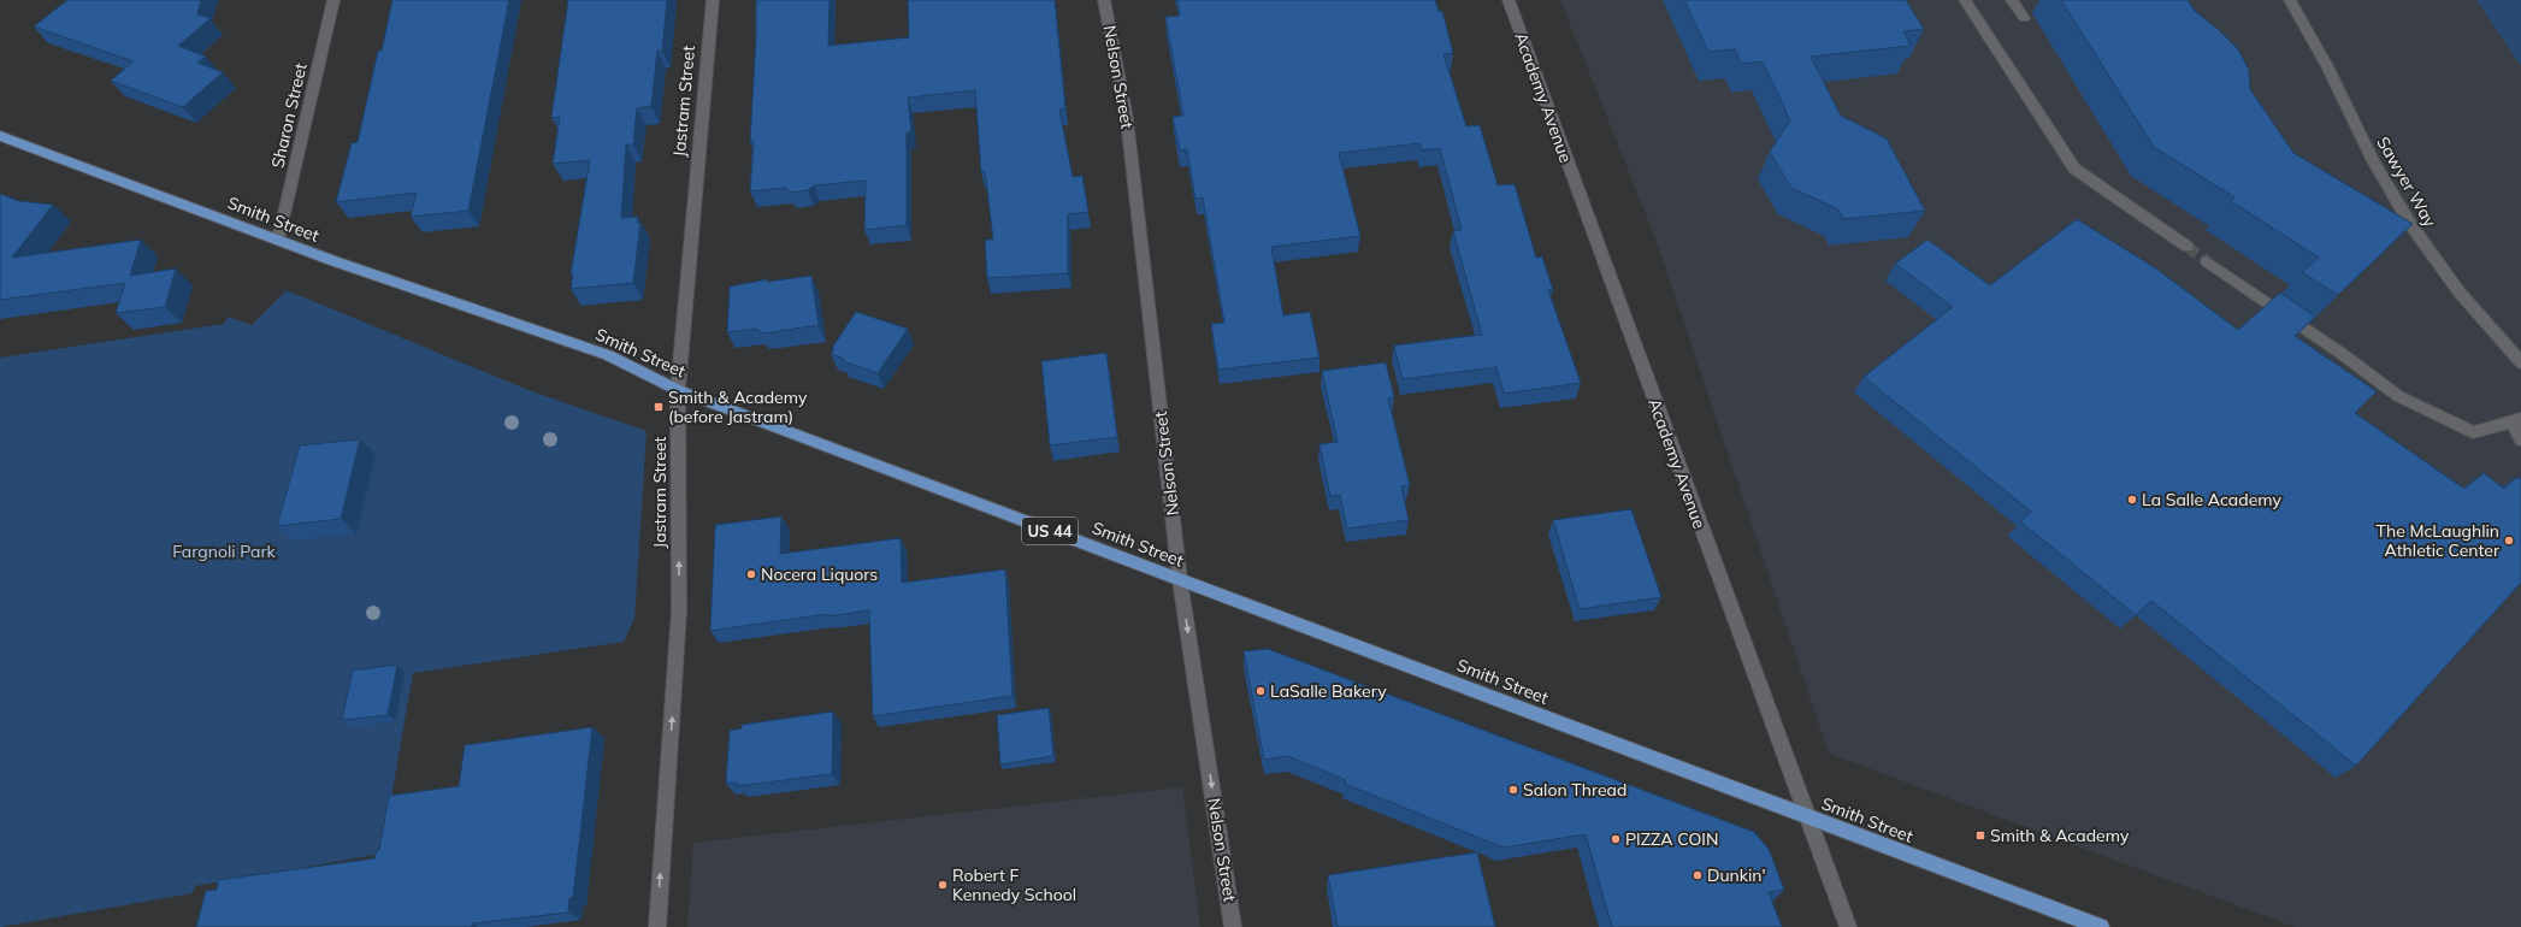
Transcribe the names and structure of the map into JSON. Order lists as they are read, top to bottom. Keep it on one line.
{"streets":{"main road":["Smith Street","US 44"],"street":["Nelson Street","Academy Avenue","Jastram Street","Sharon Street","Sawyer Way"]},"crossings":[["Nelson Street","Smith Street"],["Academy Avenue","Smith Street"],["Jastram Street","Smith Street"],["Sharon Street","Smith Street"]],"one_way":["Nelson Street","Jastram Street"],"parks":["Fargnoli Park"],"places":{"transit":["Smith & Academy (before Jastram)","Smith & Academy"],"other":["La Salle Academy","The McLaughlin Athletic Center","Nocera Liquors","LaSalle Bakery","Salon Thread","PIZZA COIN","Dunkin'","Robert F Kennedy School"]}}
